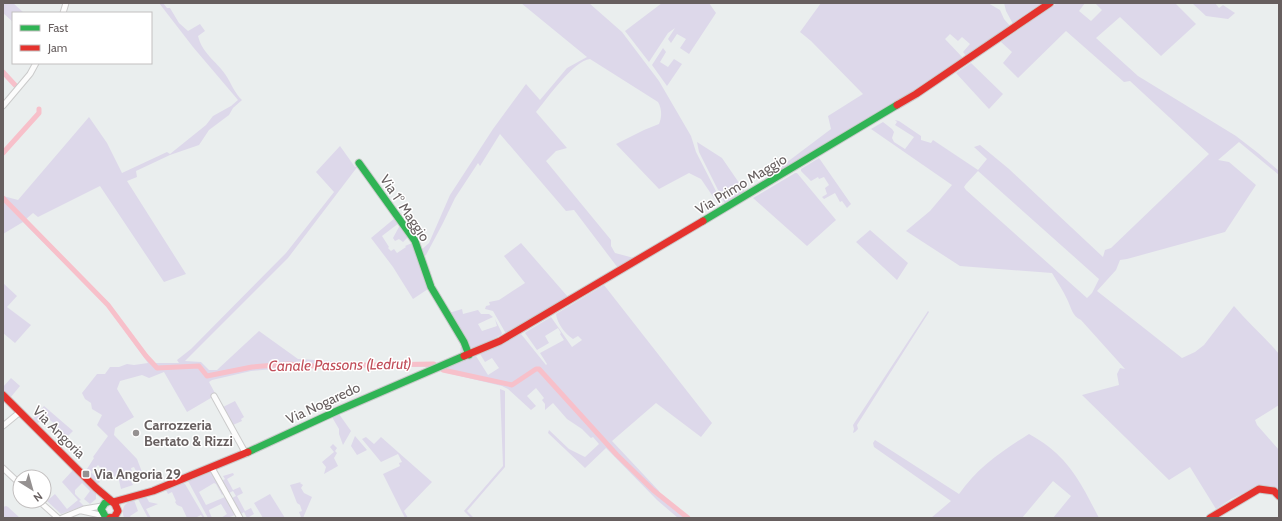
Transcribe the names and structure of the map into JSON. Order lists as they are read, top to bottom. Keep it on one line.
{"streets":{"street":["Via Primo Maggio","Via 1° Maggio","Via Nogaredo","Via Angoria"]},"crossings":[["Via Primo Maggio","Via 1° Maggio"],["Via Primo Maggio","Via Nogaredo"],["Via Nogaredo","Via Angoria"]],"water":["Canale Passons (Ledrut)"],"places":{"other":["Carrozzeria Bertato & Rizzi"],"transit":["Via Angoria 29"]},"legend":["Fast","Jam"],"north":"bottom right"}
